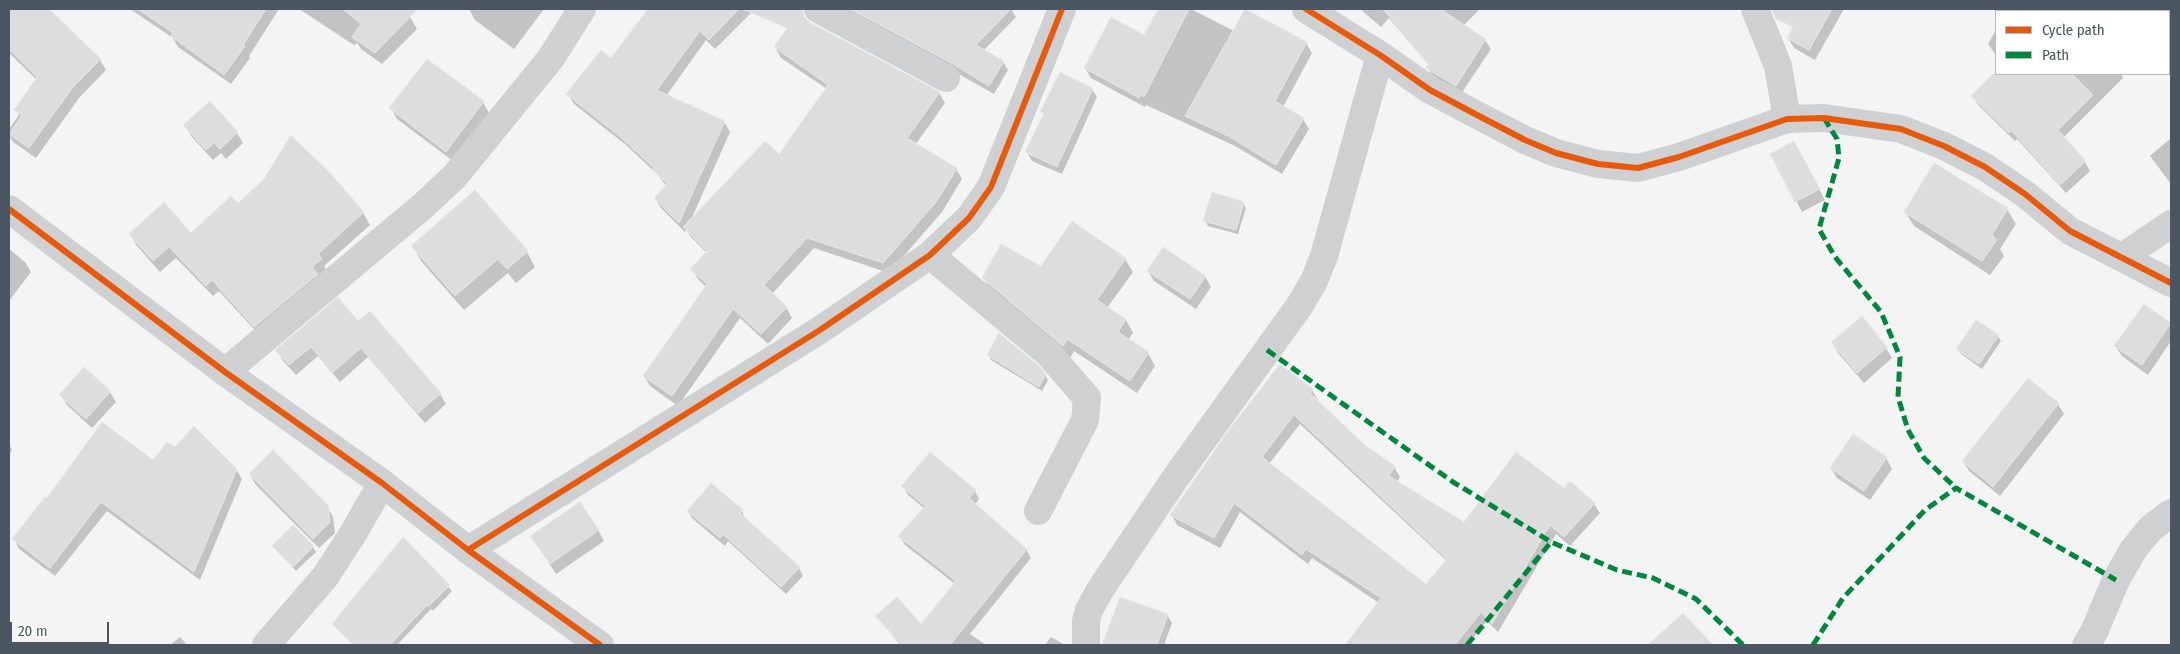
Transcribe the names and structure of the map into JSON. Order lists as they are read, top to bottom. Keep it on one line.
{"legend":["Cycle path","Path"],"scale_bar":"20 m"}
